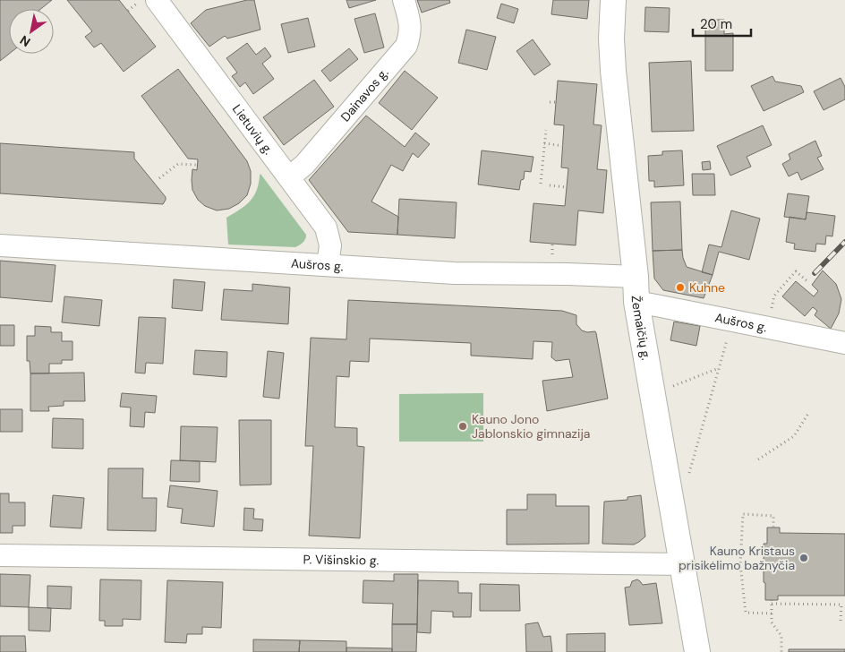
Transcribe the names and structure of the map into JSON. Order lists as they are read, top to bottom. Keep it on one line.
{"streets":{"street":["Dainavos g.","Lietuvių g.","Aušros g.","Žemaičių g.","P. Višinskio g."]},"crossings":[["Dainavos g.","Lietuvių g."],["Lietuvių g.","Aušros g."],["Aušros g.","Žemaičių g."],["Žemaičių g.","P. Višinskio g."]],"places":["Kuhne","Kauno Jono Jablonskio gimnazija","Kauno Kristaus prisikėlimo bažnyčia"],"scale_bar":"20 m","north":"bottom left"}
